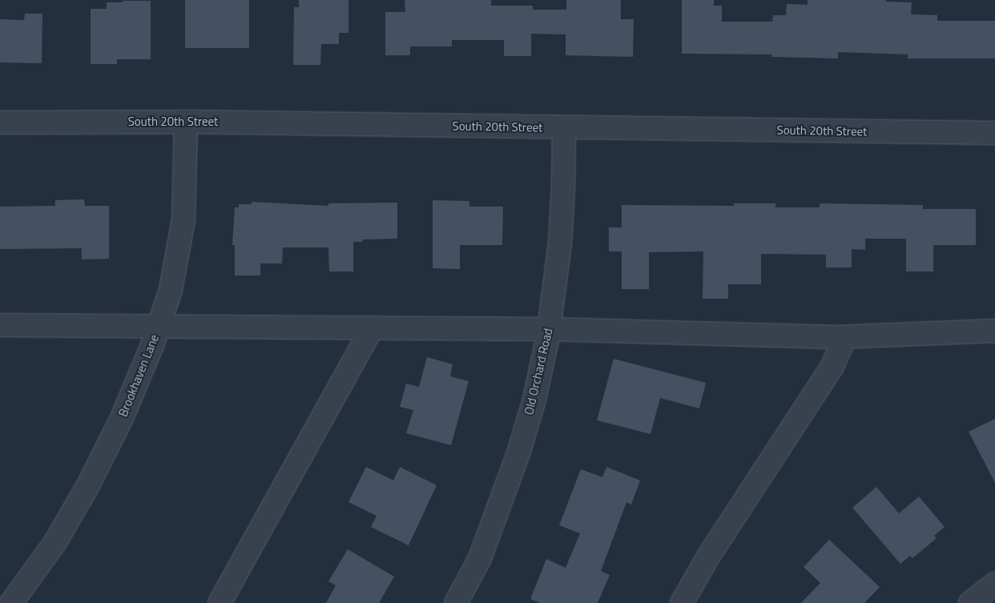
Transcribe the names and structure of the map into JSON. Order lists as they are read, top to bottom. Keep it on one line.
{"streets":{"street":["South 20th Street","Old Orchard Road","Brookhaven Lane"]},"crossings":[["South 20th Street","Old Orchard Road"],["South 20th Street","Brookhaven Lane"]]}
